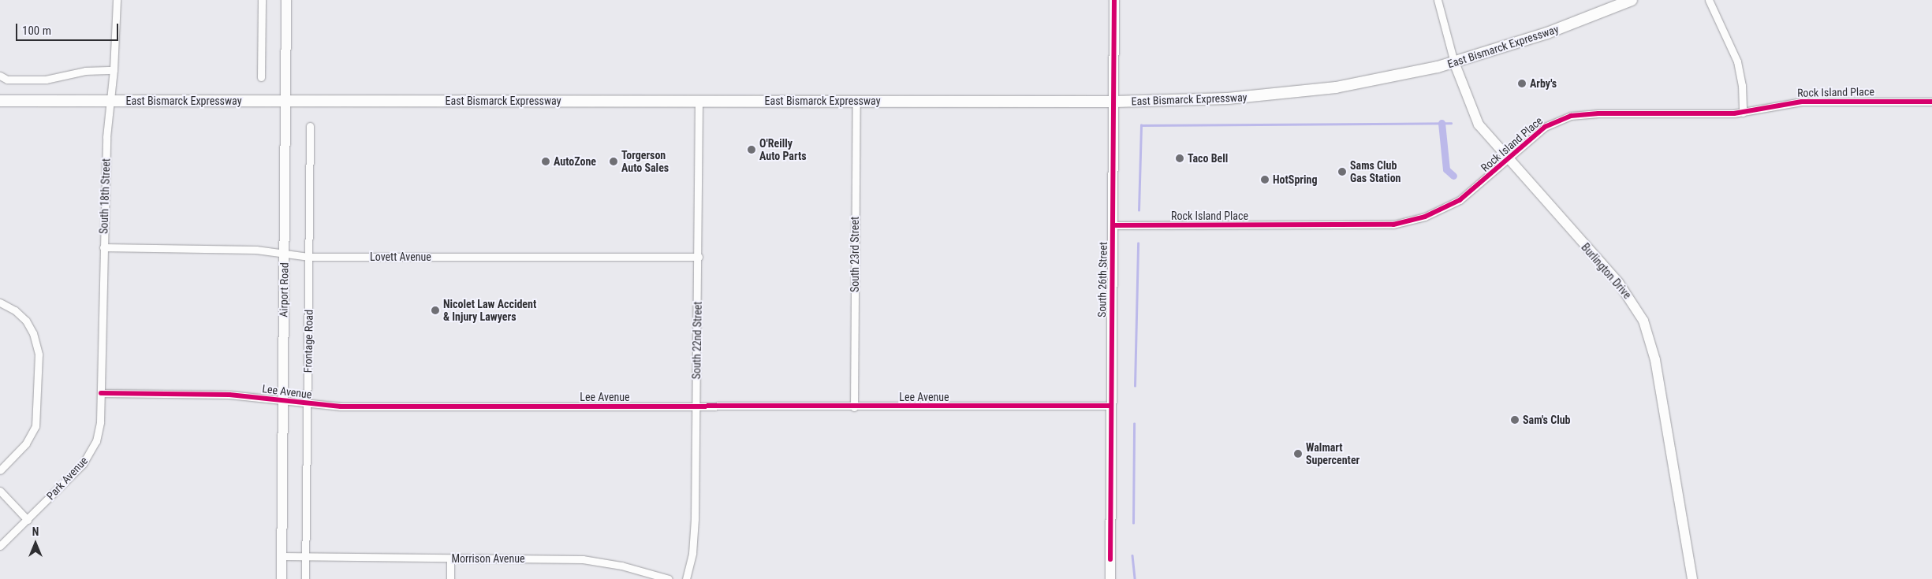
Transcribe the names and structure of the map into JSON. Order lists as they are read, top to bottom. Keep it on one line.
{"streets":{"main road":["East Bismarck Expressway"],"street":["Rock Island Place","South 18th Street","South 23rd Street","Lovett Avenue","Burlington Drive","South 26th Street","Airport Road","South 22nd Street","Frontage Road","Lee Avenue","Park Avenue","Morrison Avenue"]},"crossings":[["East Bismarck Expressway","South 18th Street"],["East Bismarck Expressway","South 23rd Street"],["East Bismarck Expressway","Burlington Drive"],["East Bismarck Expressway","South 26th Street"],["East Bismarck Expressway","Airport Road"],["East Bismarck Expressway","South 22nd Street"],["Rock Island Place","Burlington Drive"],["Rock Island Place","South 26th Street"],["South 18th Street","Lovett Avenue"],["South 18th Street","Lee Avenue"],["South 18th Street","Park Avenue"],["South 23rd Street","Lee Avenue"],["Lovett Avenue","Airport Road"],["Lovett Avenue","South 22nd Street"],["Lovett Avenue","Frontage Road"],["South 26th Street","Lee Avenue"],["Airport Road","Lee Avenue"],["Airport Road","Morrison Avenue"],["South 22nd Street","Lee Avenue"],["Frontage Road","Lee Avenue"],["Frontage Road","Morrison Avenue"],["Lee Avenue","Park Avenue"]],"places":["Arby's","O'Reilly Auto Parts","Taco Bell","AutoZone","Torgerson Auto Sales","Sams Club Gas Station","HotSpring","Nicolet Law Accident & Injury Lawyers","Sam's Club","Walmart Supercenter"],"scale_bar":"100 m","north":"top"}
